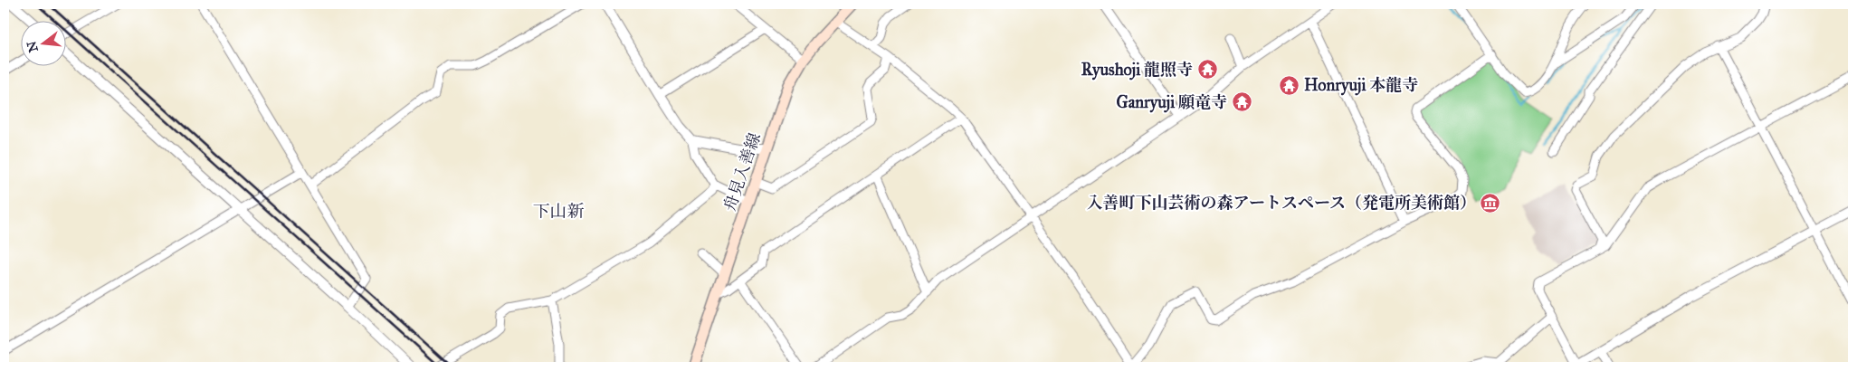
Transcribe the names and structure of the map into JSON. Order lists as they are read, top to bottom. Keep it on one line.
{"streets":{"main road":["舟見入善線"]},"districts":["下山新"],"places":{"temple":["Ryushoji 龍照寺","Honryuji 本龍寺","Ganryuji 願竜寺"],"museum":["入善町下山芸術の森アートスペース（発電所美術館）"]},"north":"left"}
